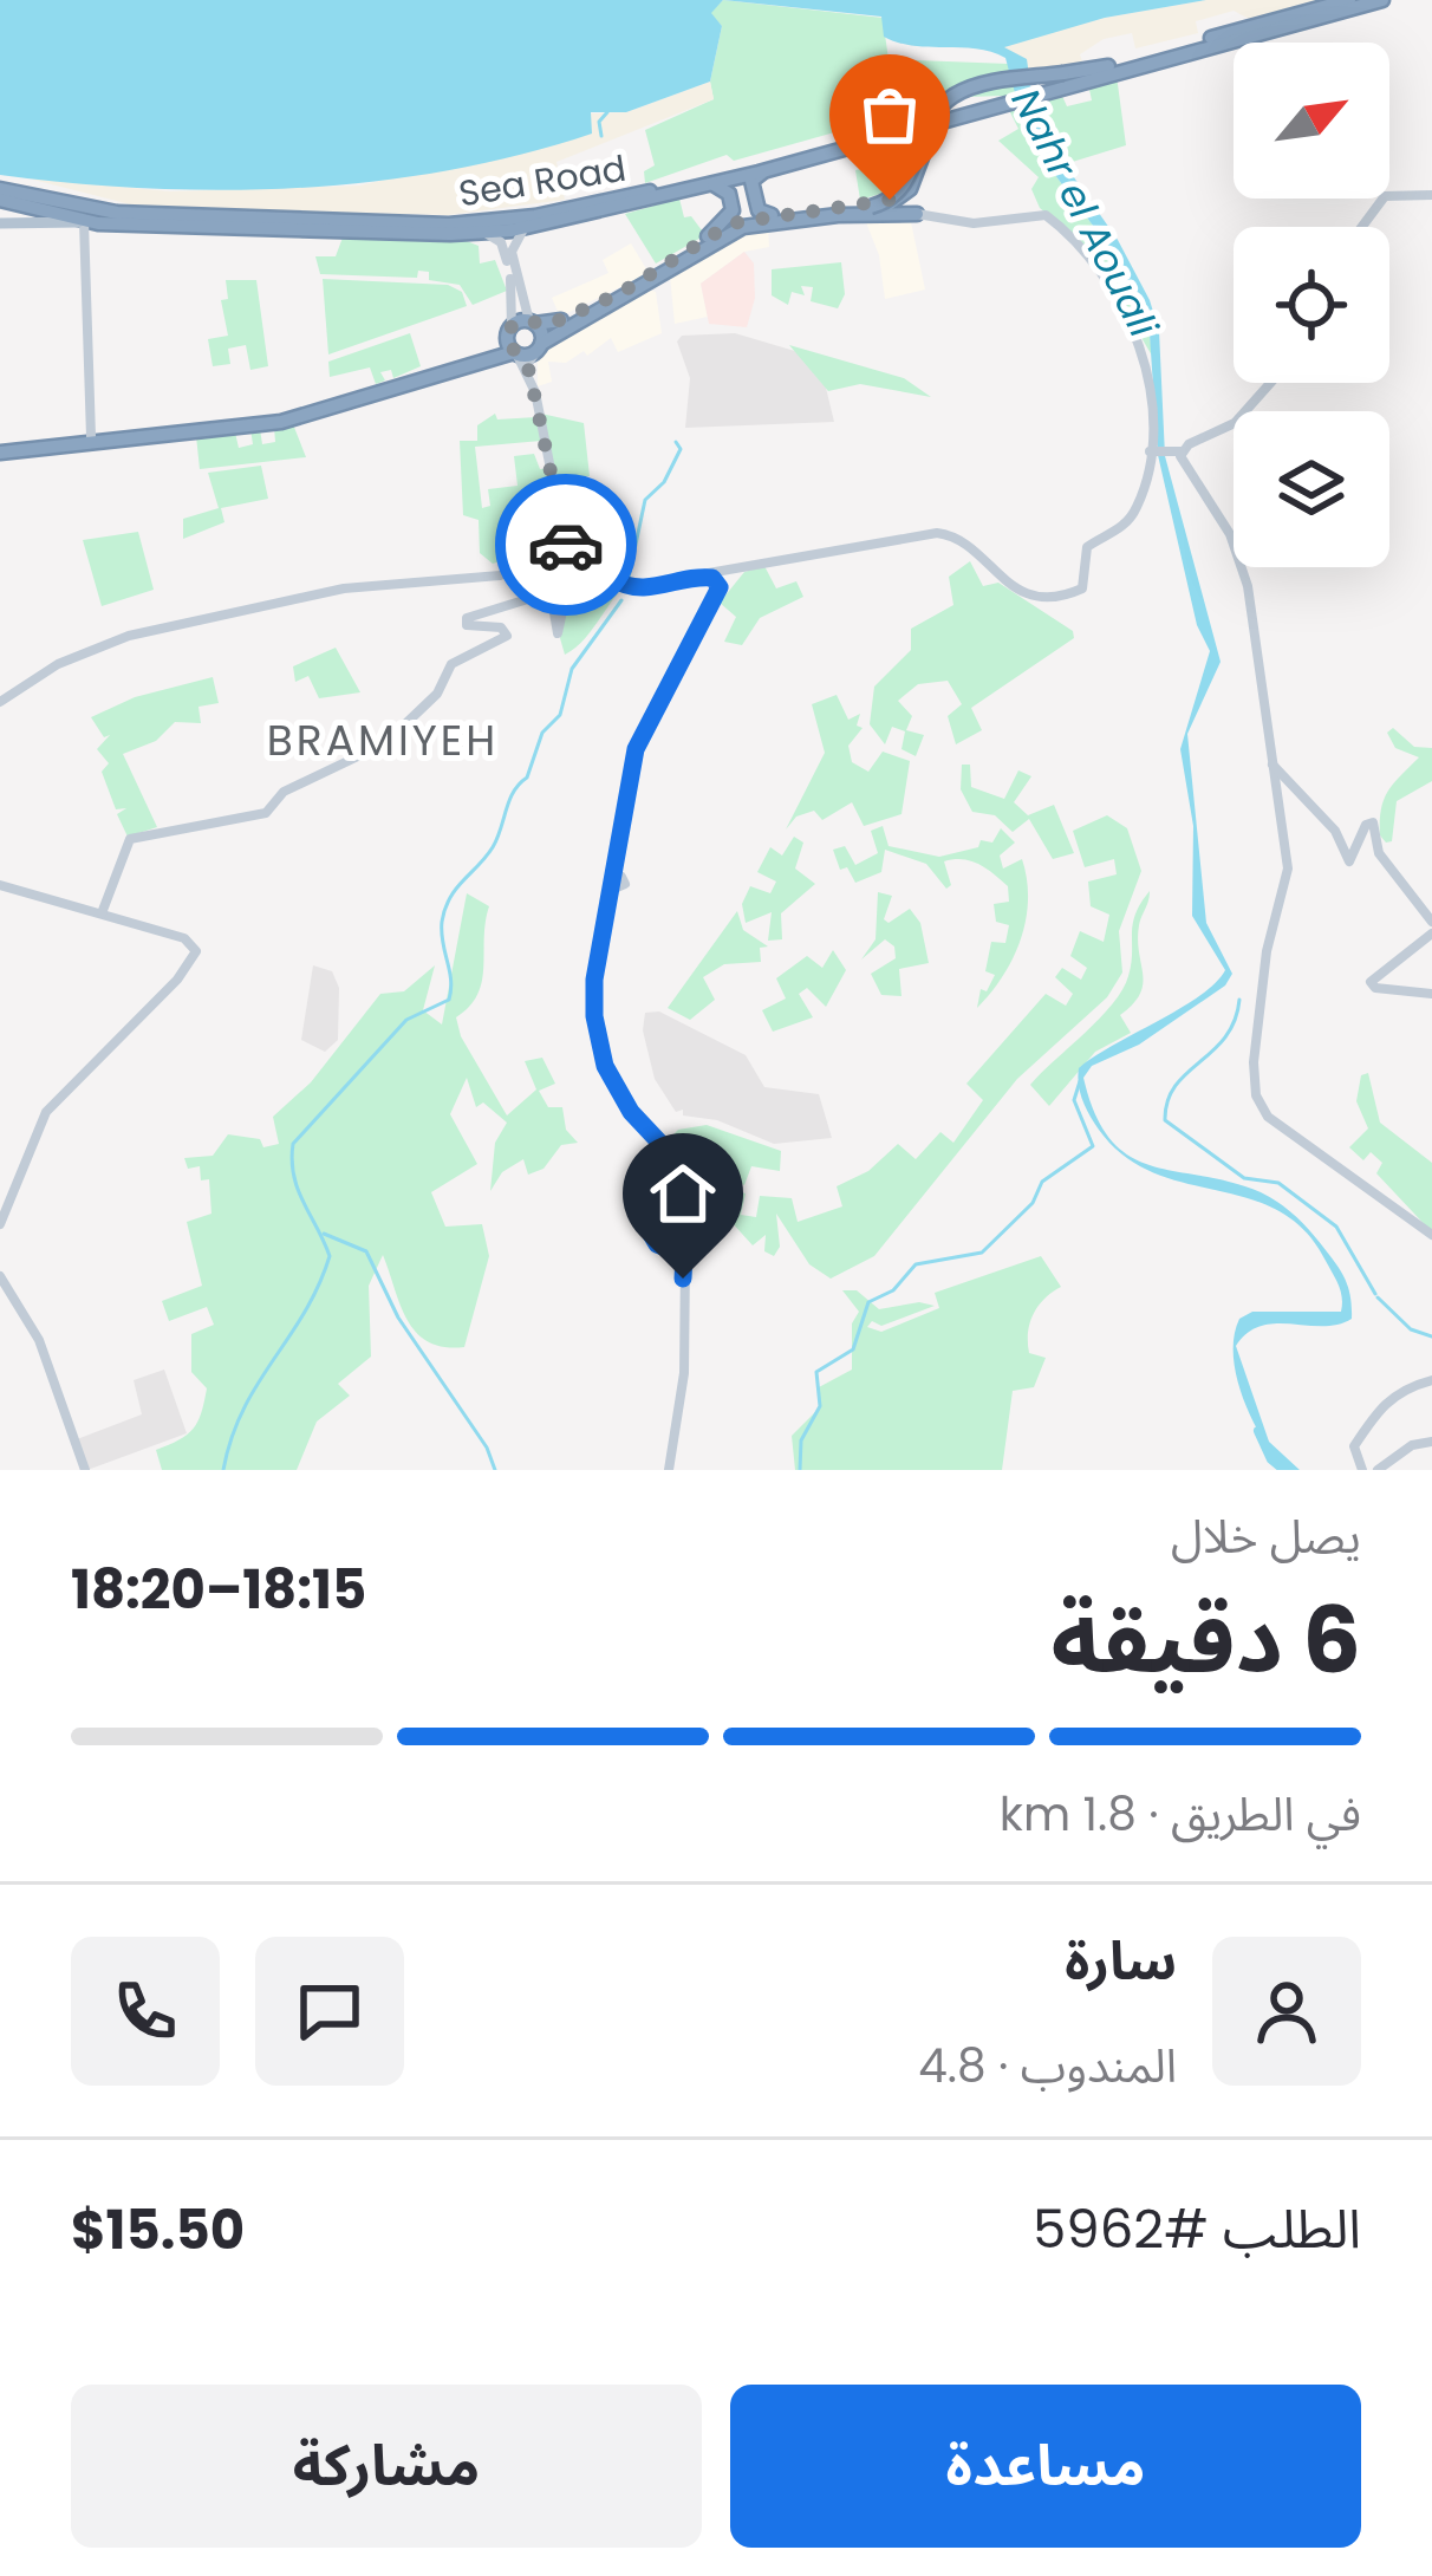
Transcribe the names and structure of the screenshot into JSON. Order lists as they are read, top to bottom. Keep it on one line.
{"streets":{"highway":["Sea Road"]},"districts":["BRAMIYEH"],"water":["Nahr el Aouali"],"north":"top right","page":{"heading":["6 دقيقة","يصل خلال","18:15–18:20"],"panel":["سارة","المندوب · 4.8","الطلب #5962","$15.50"],"bar":"في الطريق · 1.8 km","buttons":["مساعدة","مشاركة"]}}
